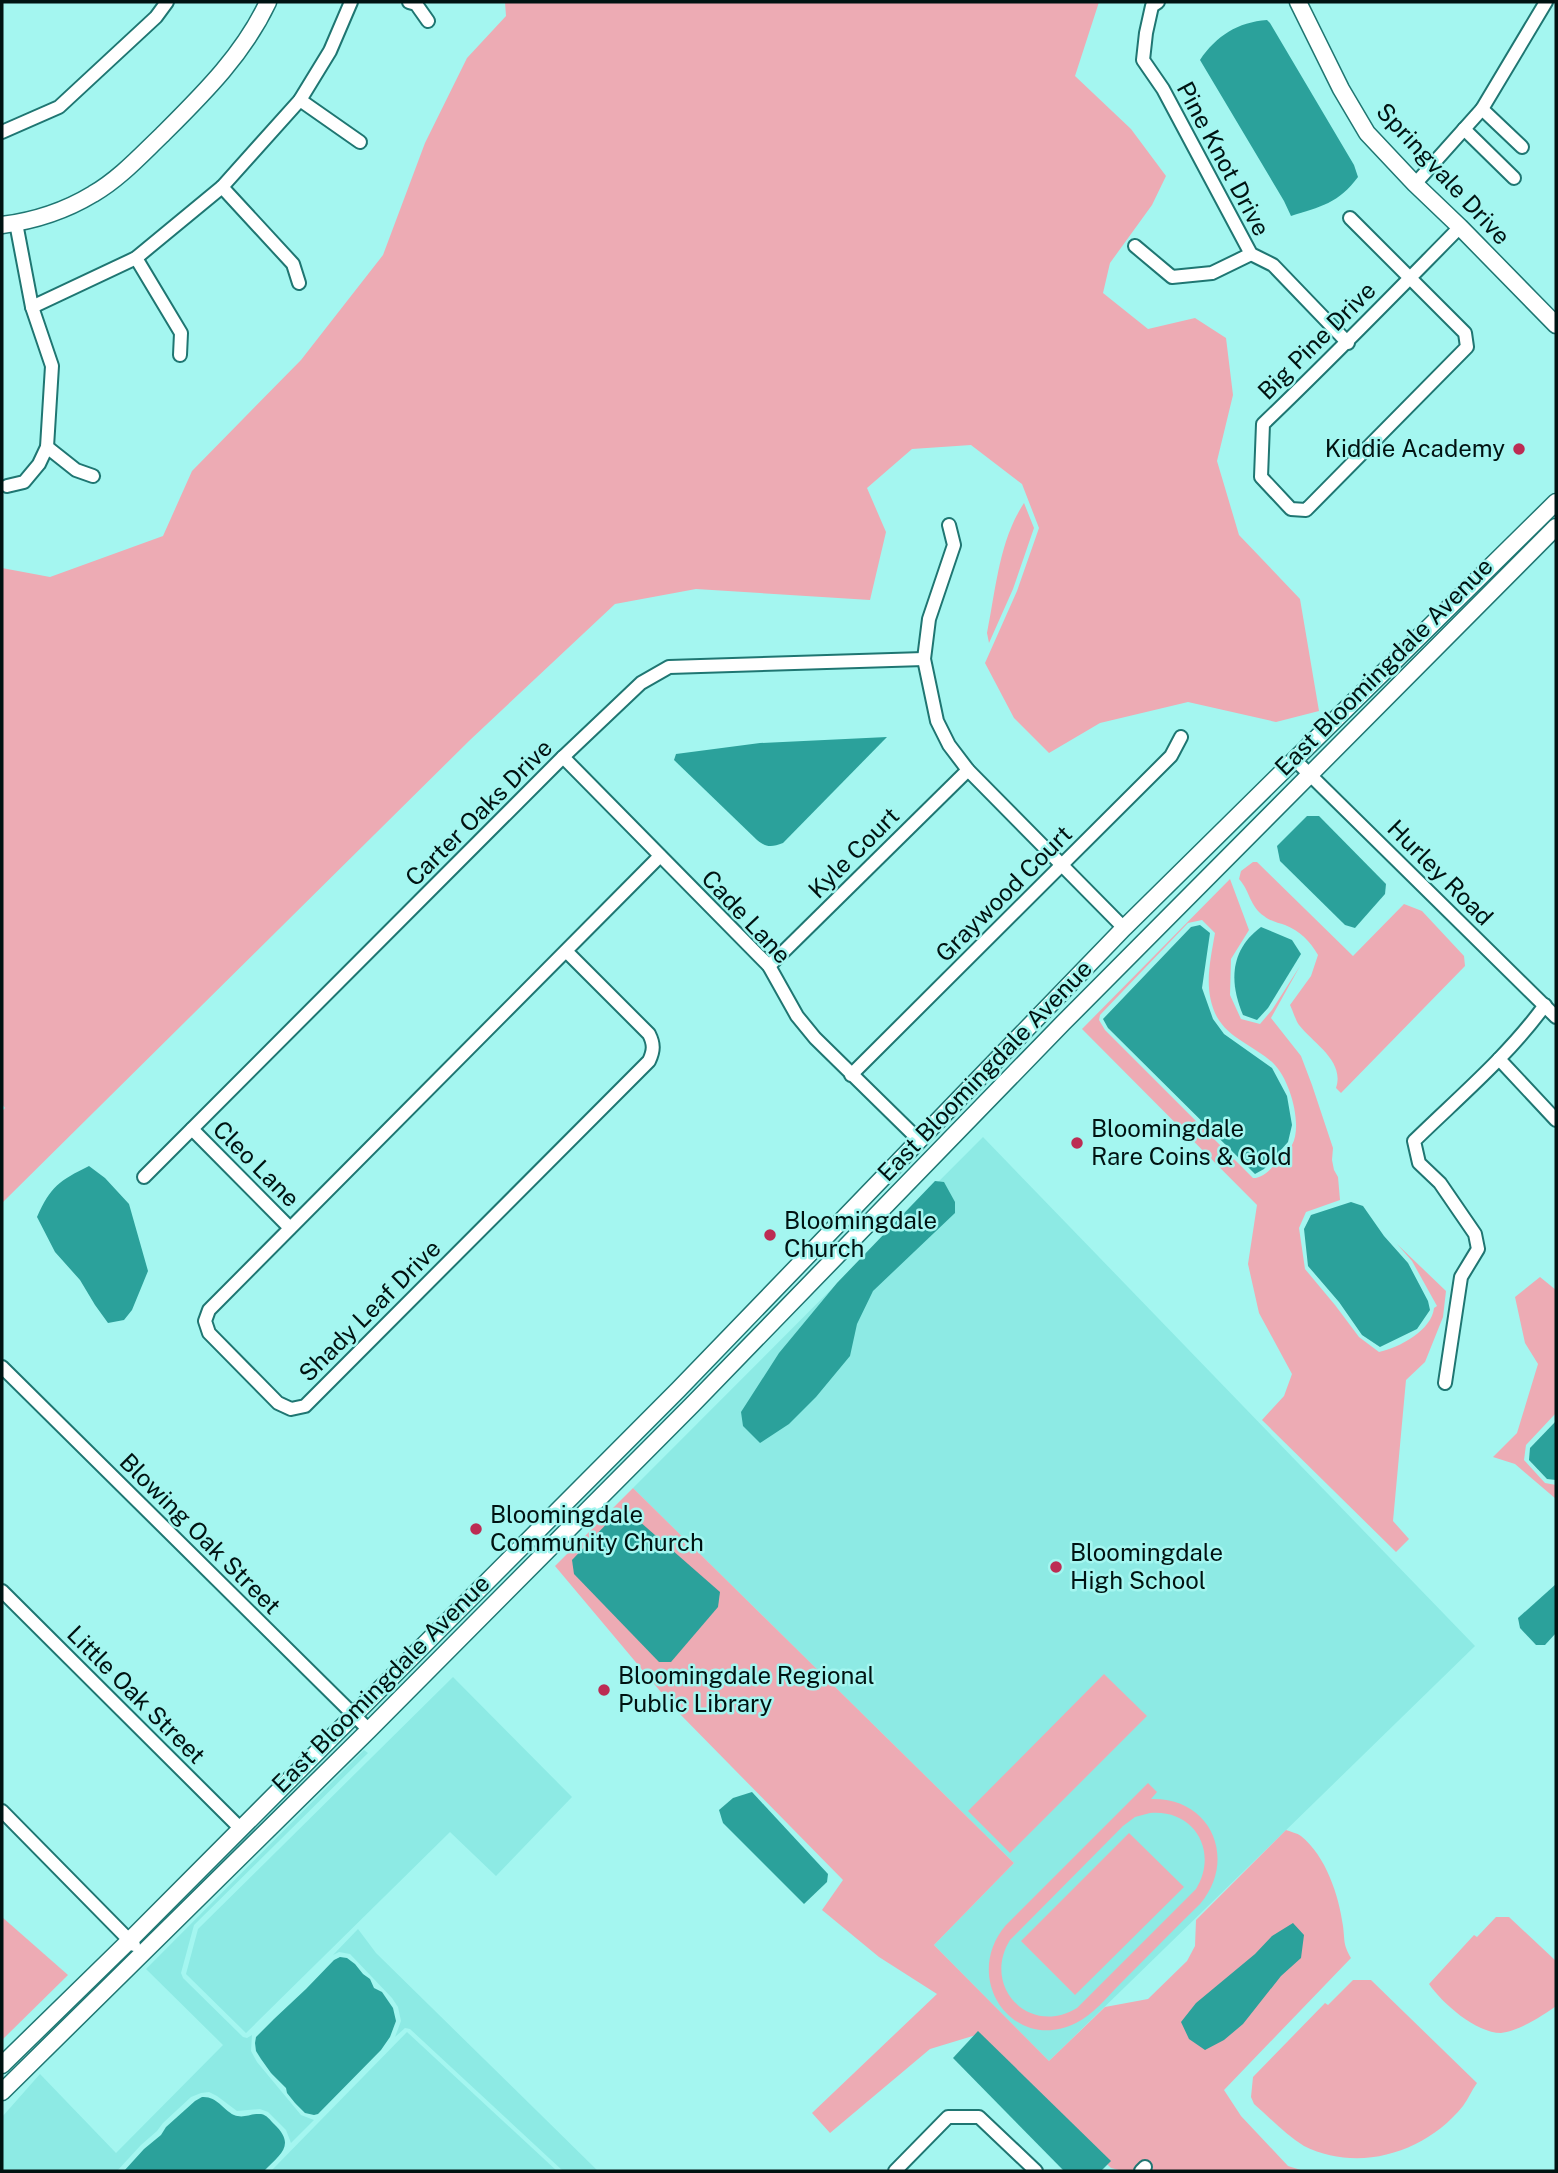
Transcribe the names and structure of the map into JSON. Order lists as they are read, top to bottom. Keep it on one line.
{"streets":{"main road":["Springvale Drive","East Bloomingdale Avenue"],"street":["Pine Knot Drive","Big Pine Drive","Carter Oaks Drive","Kyle Court","Hurley Road","Graywood Court","Cade Lane","Cleo Lane","Shady Leaf Drive","Blowing Oak Street","Little Oak Street"]},"crossings":[["Pine Knot Drive","Big Pine Drive"],["Springvale Drive","Big Pine Drive"],["East Bloomingdale Avenue","Hurley Road"],["East Bloomingdale Avenue","Cade Lane"],["East Bloomingdale Avenue","Blowing Oak Street"],["East Bloomingdale Avenue","Little Oak Street"],["Carter Oaks Drive","Cade Lane"],["Carter Oaks Drive","Cleo Lane"],["Kyle Court","Cade Lane"],["Graywood Court","Cade Lane"],["Cade Lane","Shady Leaf Drive"],["Cleo Lane","Shady Leaf Drive"]],"places":["Kiddie Academy","Bloomingdale Rare Coins & Gold","Bloomingdale Church","Bloomingdale Community Church","Bloomingdale High School","Bloomingdale Regional Public Library"]}
